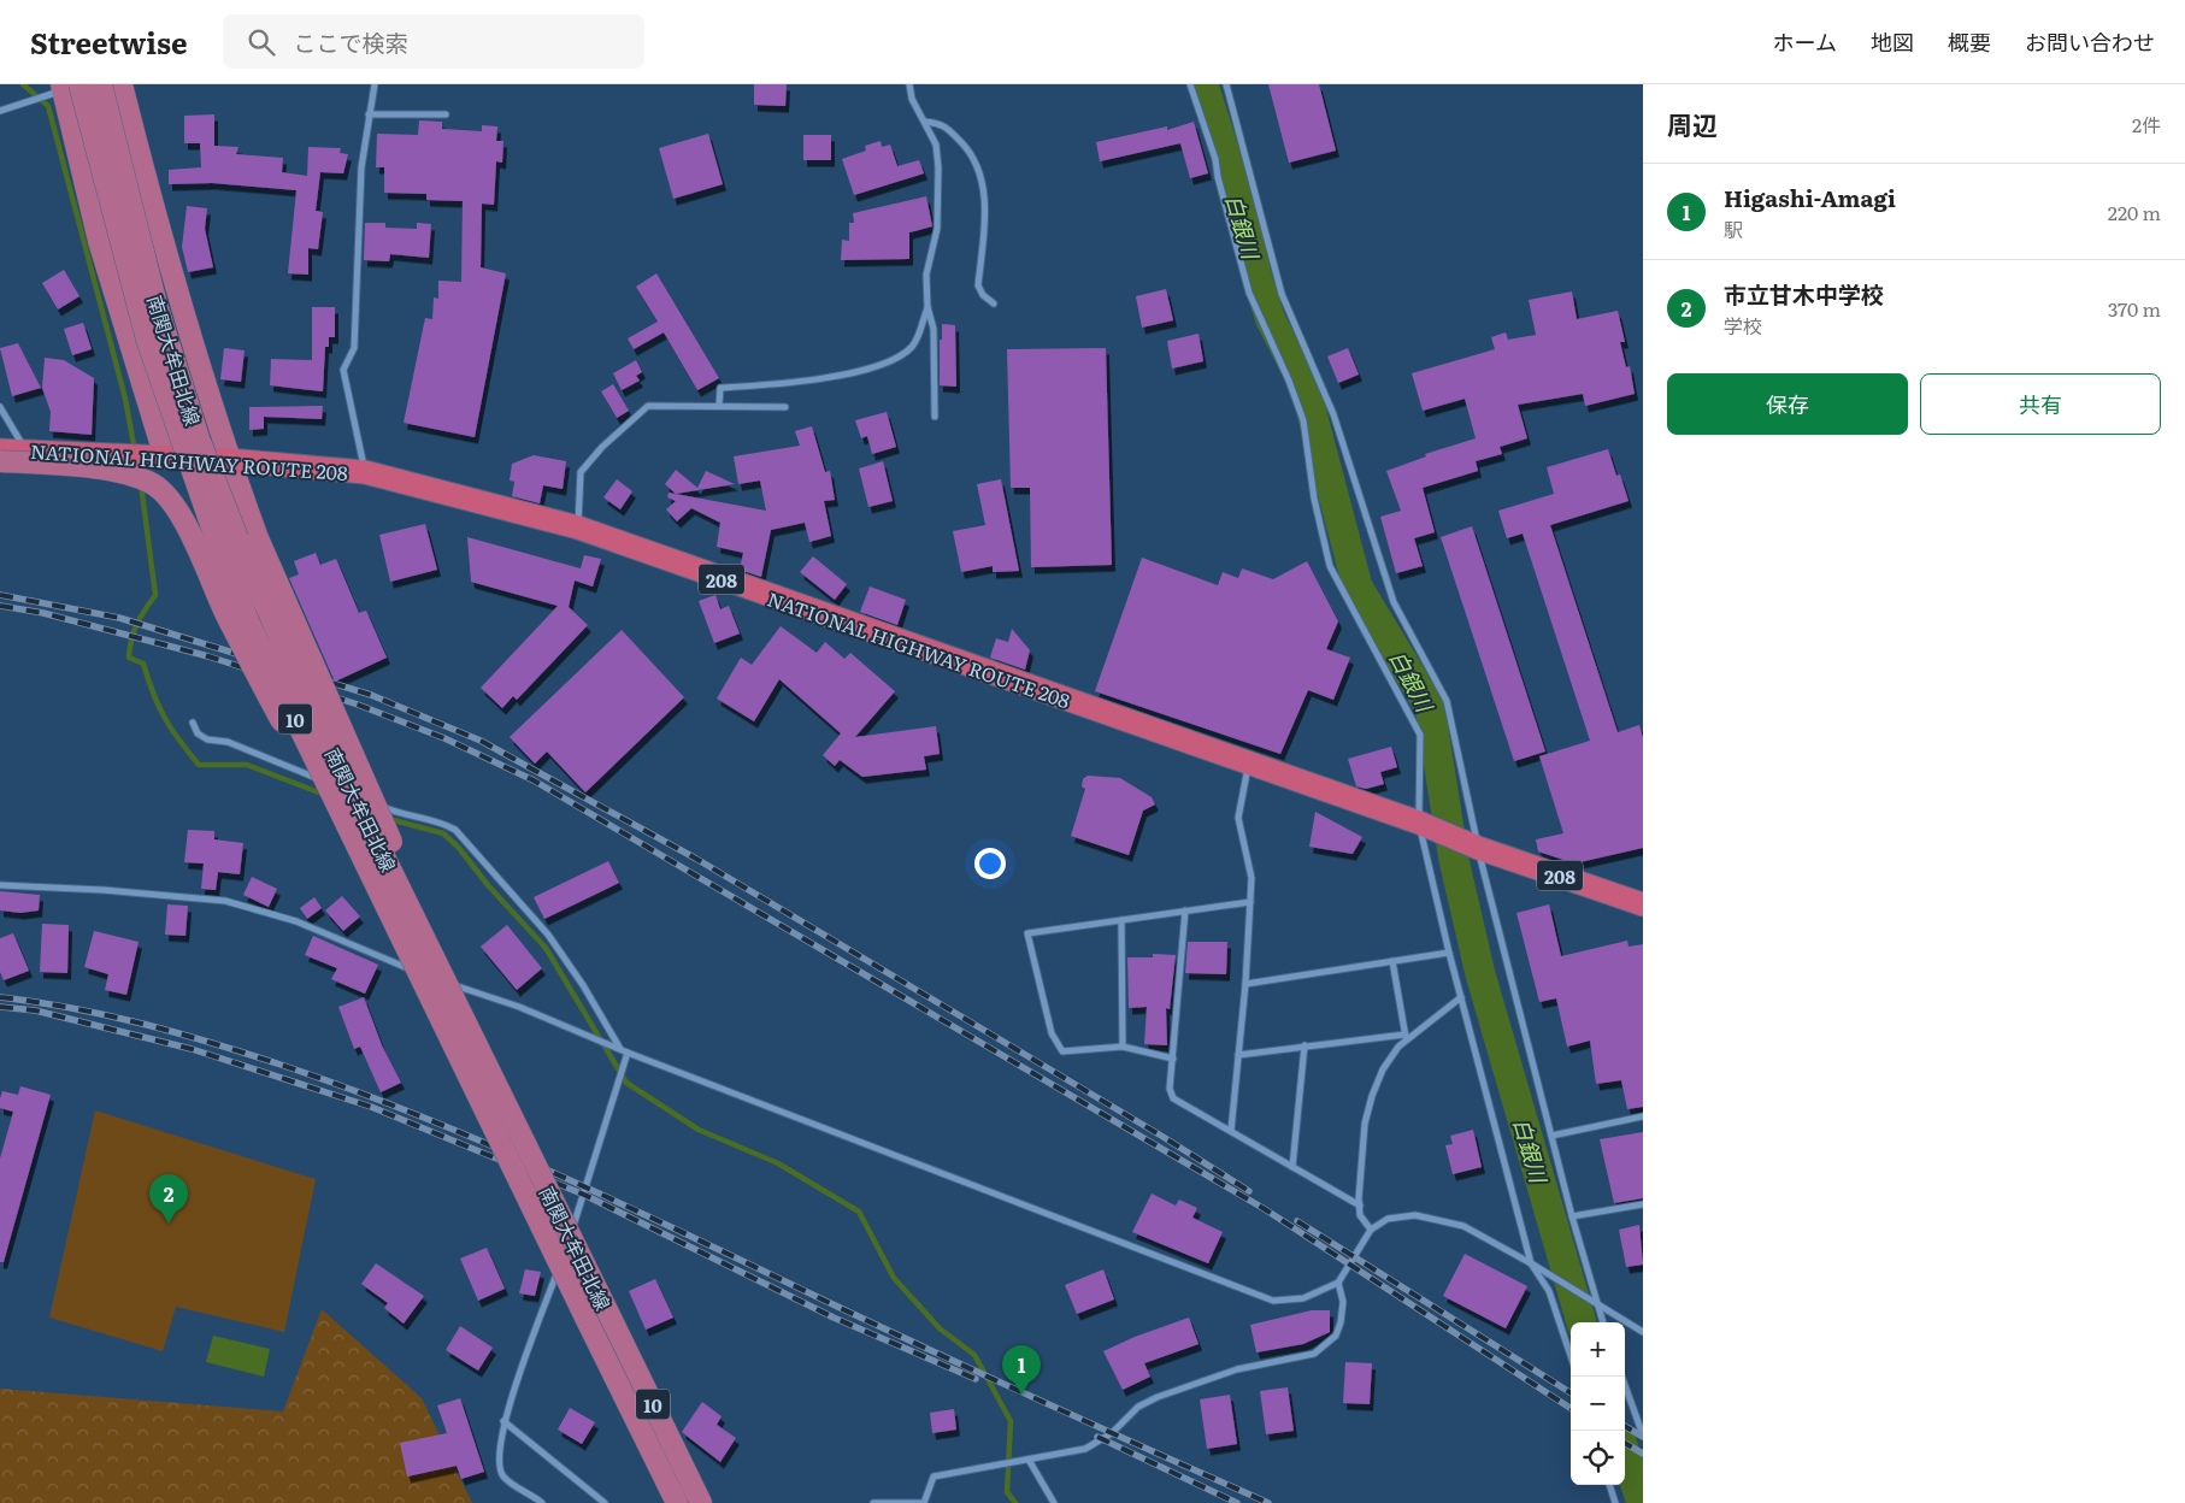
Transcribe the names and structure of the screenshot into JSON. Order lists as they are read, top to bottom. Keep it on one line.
{"streets":{"highway":["NATIONAL HIGHWAY ROUTE 208","208"],"main road":["南関大牟田北線","10"]},"water":["白銀川"],"page":{"header":"Streetwise","search":"ここで検索","nav":["ホーム","地図","概要","お問い合わせ"],"heading":["周辺","2件"],"list":[{"mark":"1","name":"Higashi-Amagi","note":"駅","value":"220 m"},{"mark":"2","name":"市立甘木中学校","note":"学校","value":"370 m"}],"buttons":["保存","共有"],"pins":["2","1"],"map_buttons":["+","−"]}}
